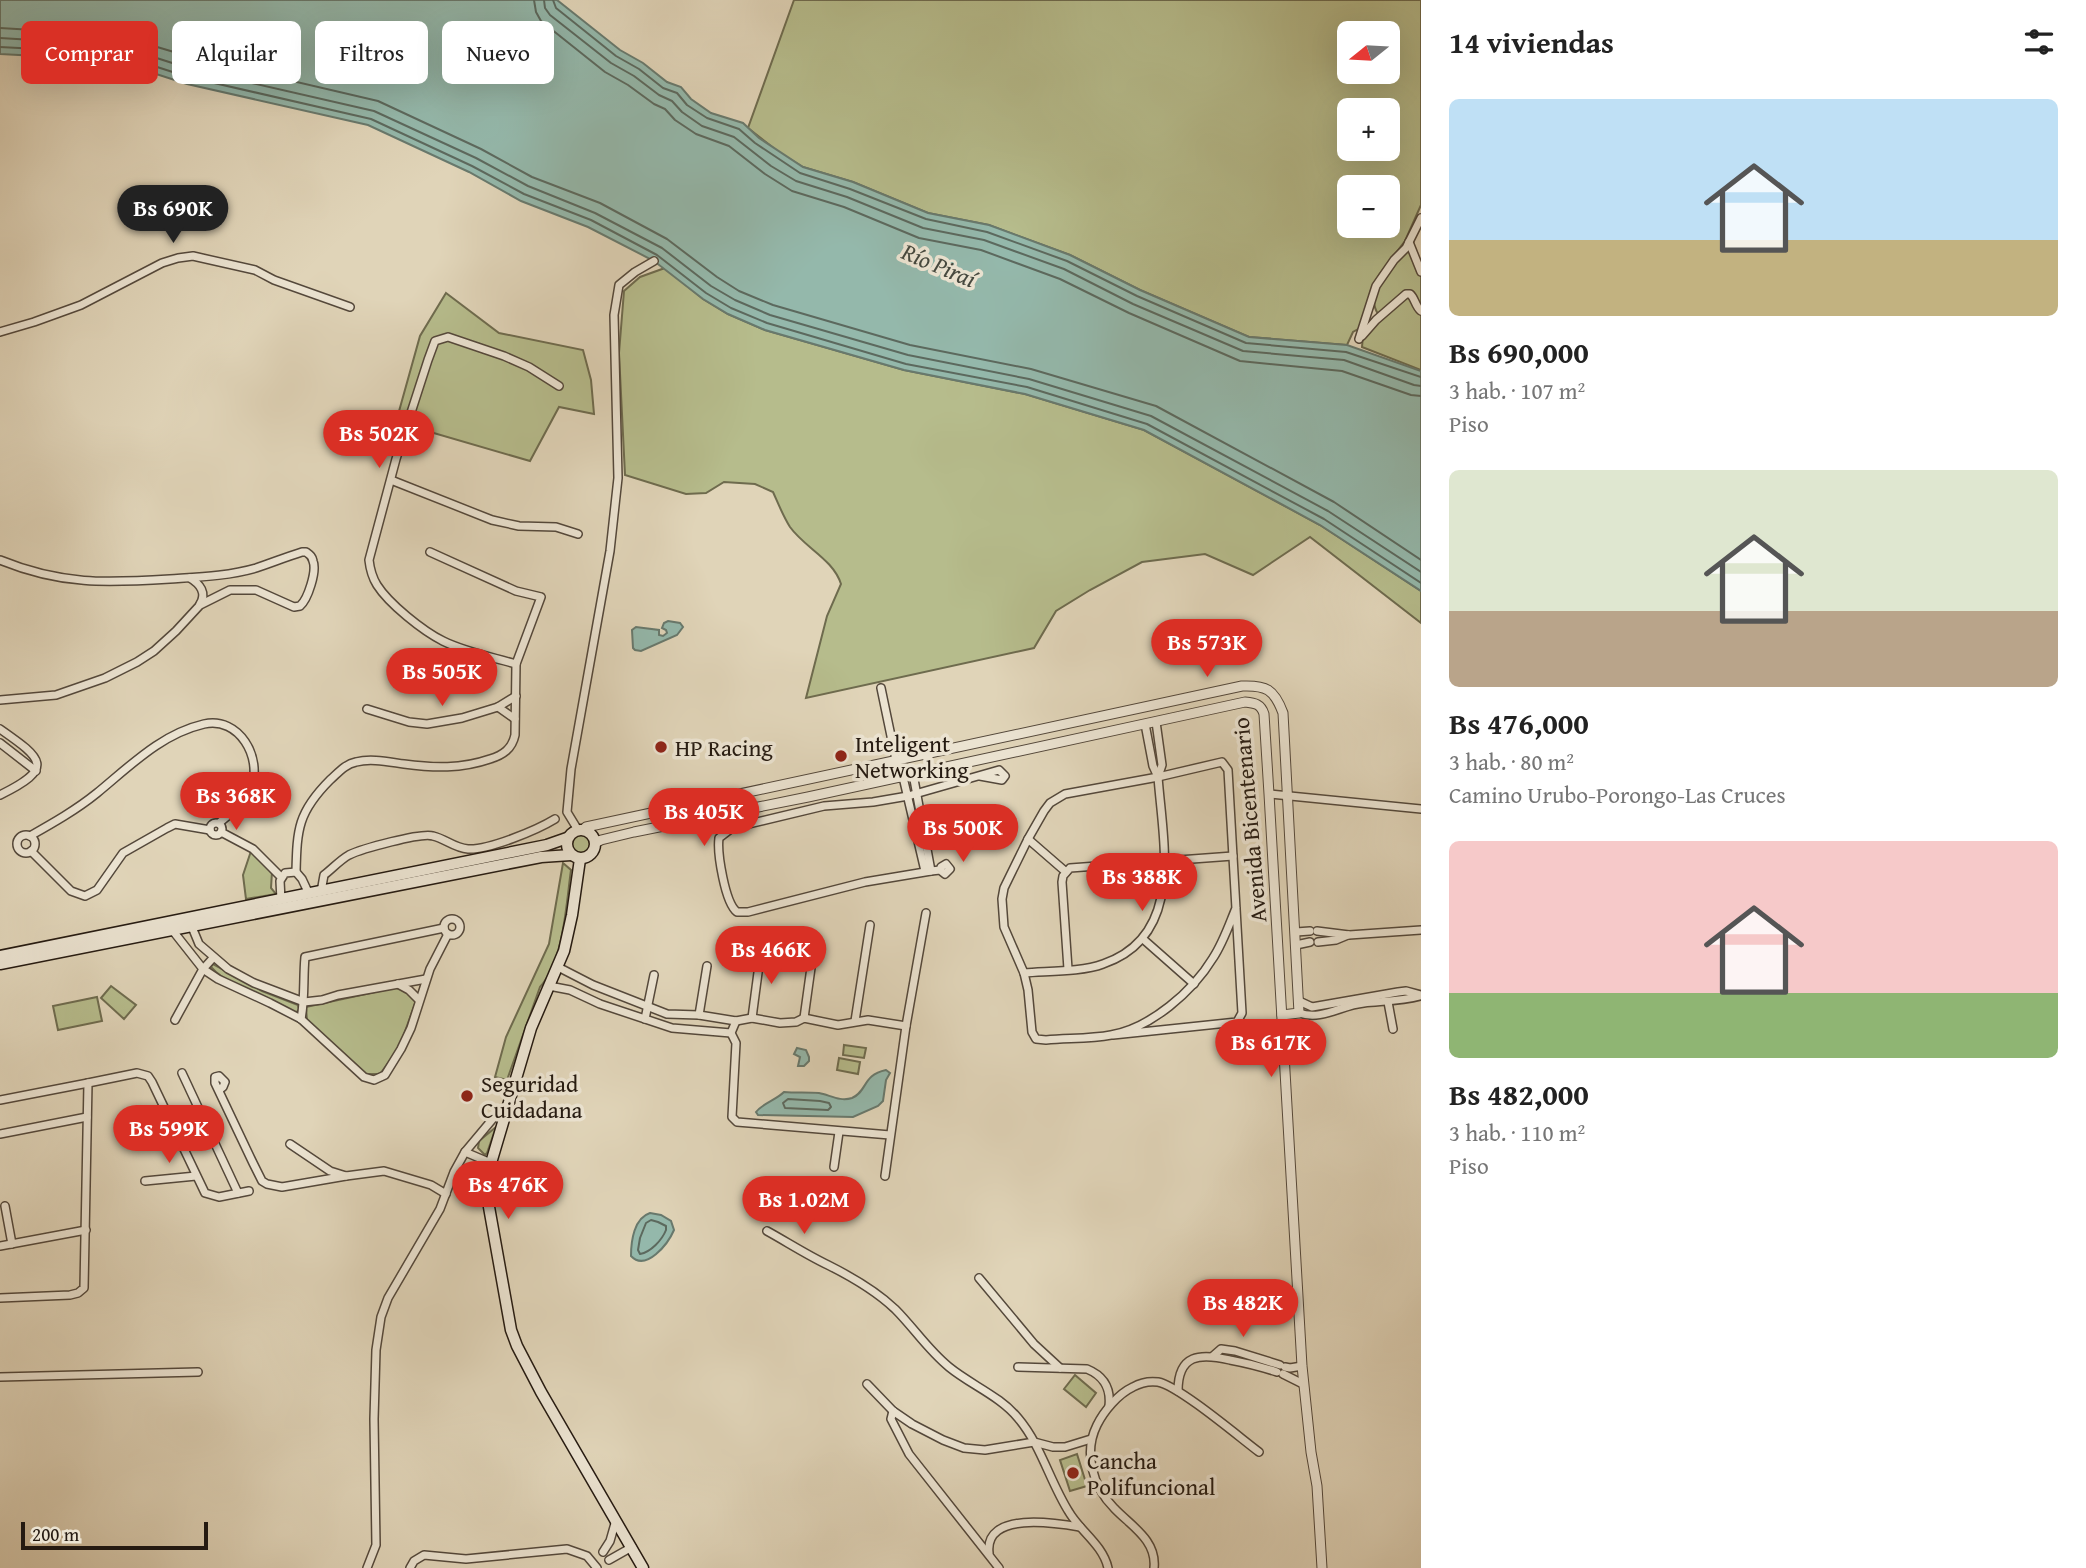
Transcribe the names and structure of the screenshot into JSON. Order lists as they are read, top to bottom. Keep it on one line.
{"streets":{"street":["Avenida Bicentenario"]},"water":["Río Piraí"],"places":["HP Racing","Inteligent Networking","Seguridad Cuidadana","Cancha Polifuncional"],"scale_bar":"200 m","north":"left","page":{"heading":"14 viviendas","map_buttons":["+","−"],"chip":["Comprar","Alquilar","Filtros","Nuevo"],"list":[{"name":"Bs 690,000","note":"3 hab. · 107 m² · Piso"},{"name":"Bs 476,000","note":"3 hab. · 80 m² · Camino Urubo-Porongo-Las Cruces"},{"name":"Bs 482,000","note":"3 hab. · 110 m² · Piso"}],"price":["Bs 690K","Bs 502K","Bs 573K","Bs 505K","Bs 368K","Bs 405K","Bs 500K","Bs 388K","Bs 466K","Bs 617K","Bs 599K","Bs 476K","Bs 1.02M","Bs 482K"],"scale":"200 m"}}
